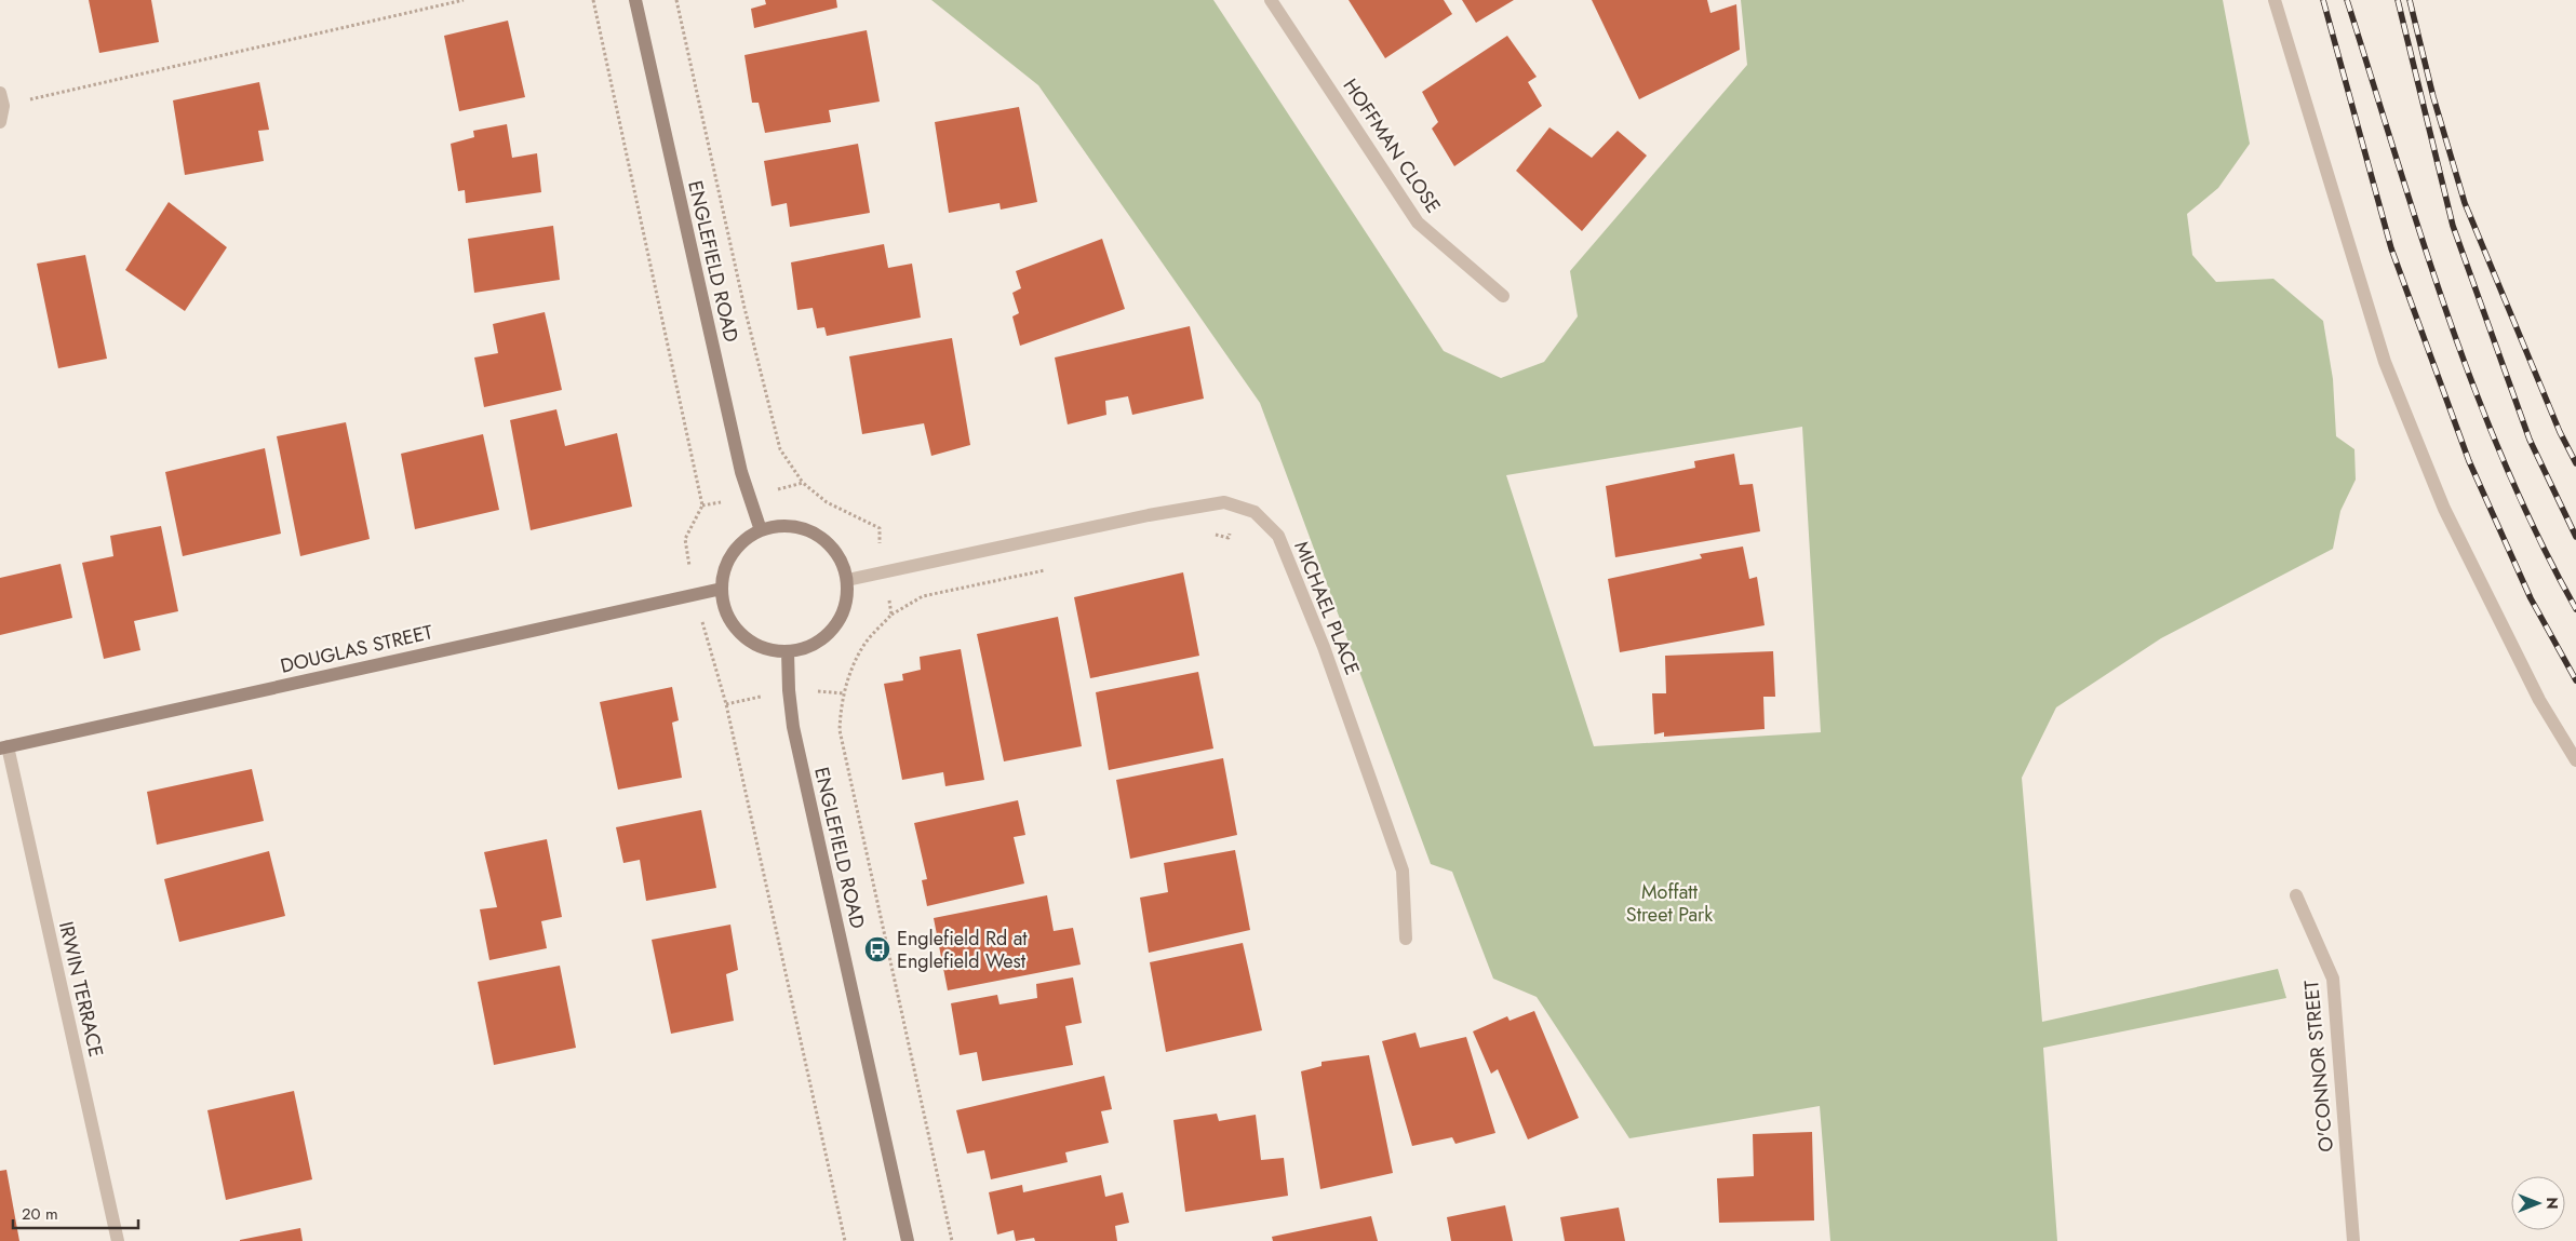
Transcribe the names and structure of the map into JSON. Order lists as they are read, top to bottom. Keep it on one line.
{"streets":{"main road":["ENGLEFIELD ROAD","DOUGLAS STREET"],"street":["HOFFMAN CLOSE","MICHAEL PLACE","IRWIN TERRACE","O'CONNOR STREET"]},"crossings":[["ENGLEFIELD ROAD","MICHAEL PLACE"],["ENGLEFIELD ROAD","DOUGLAS STREET"],["MICHAEL PLACE","DOUGLAS STREET"],["DOUGLAS STREET","IRWIN TERRACE"]],"parks":["Moffatt Street Park"],"places":{"bus stop":["Englefield Rd at Englefield West"]},"scale_bar":"20 m","north":"right"}
